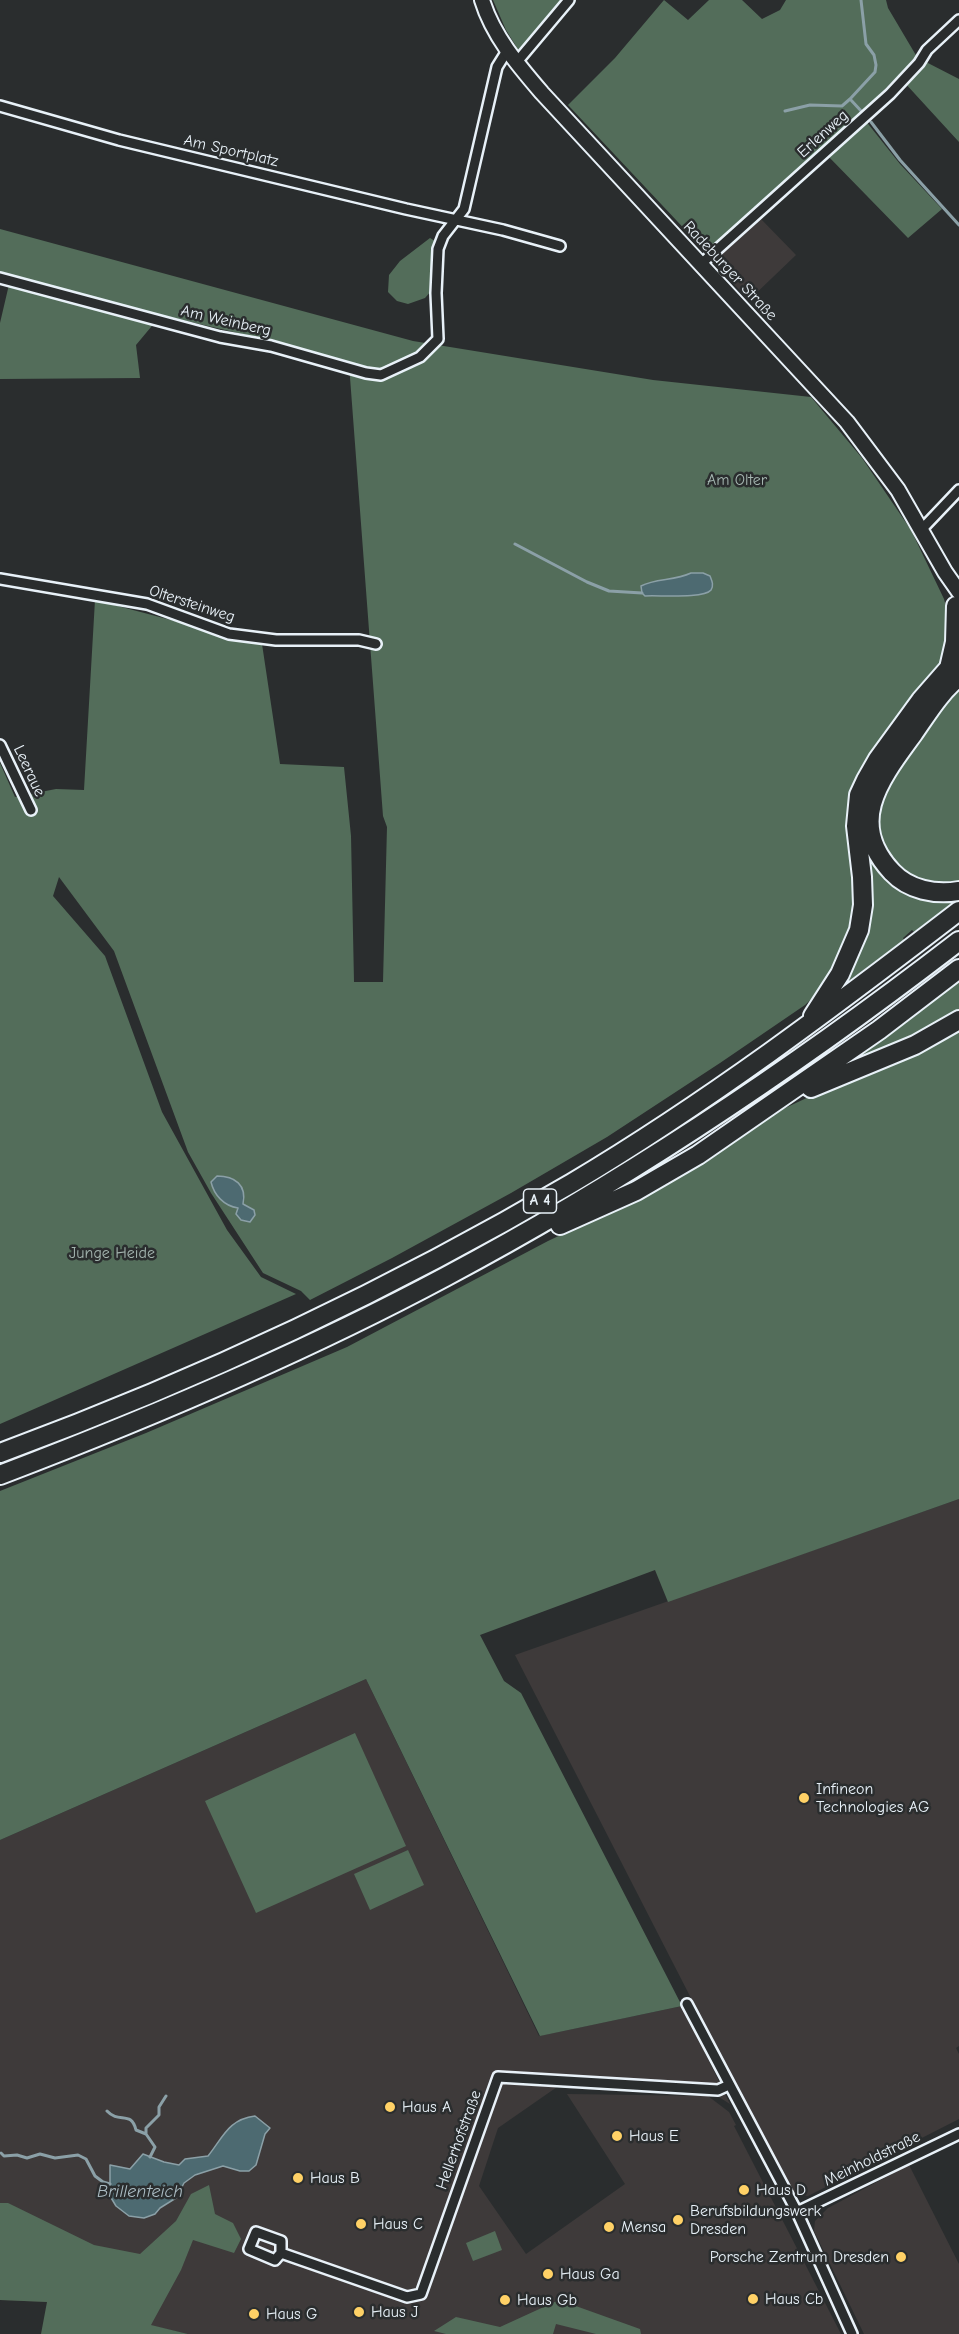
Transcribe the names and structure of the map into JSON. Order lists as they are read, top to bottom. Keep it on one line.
{"streets":{"highway":["A 4"],"main road":["Radeburger Straße"],"street":["Erlenweg","Am Sportplatz","Am Weinberg","Oltersteinweg","Leeraue","Hellerhofstraße","Meinholdstraße"]},"crossings":[["Erlenweg","Radeburger Straße"],["Am Sportplatz","Am Weinberg"]],"water":["Brillenteich"],"parks":["Am Olter","Junge Heide"],"places":["Infineon Technologies AG","Haus A","Haus E","Haus B","Haus D","Berufsbildungswerk Dresden","Haus C","Mensa","Porsche Zentrum Dresden","Haus Ga","Haus Cb","Haus Gb","Haus J","Haus G"]}
